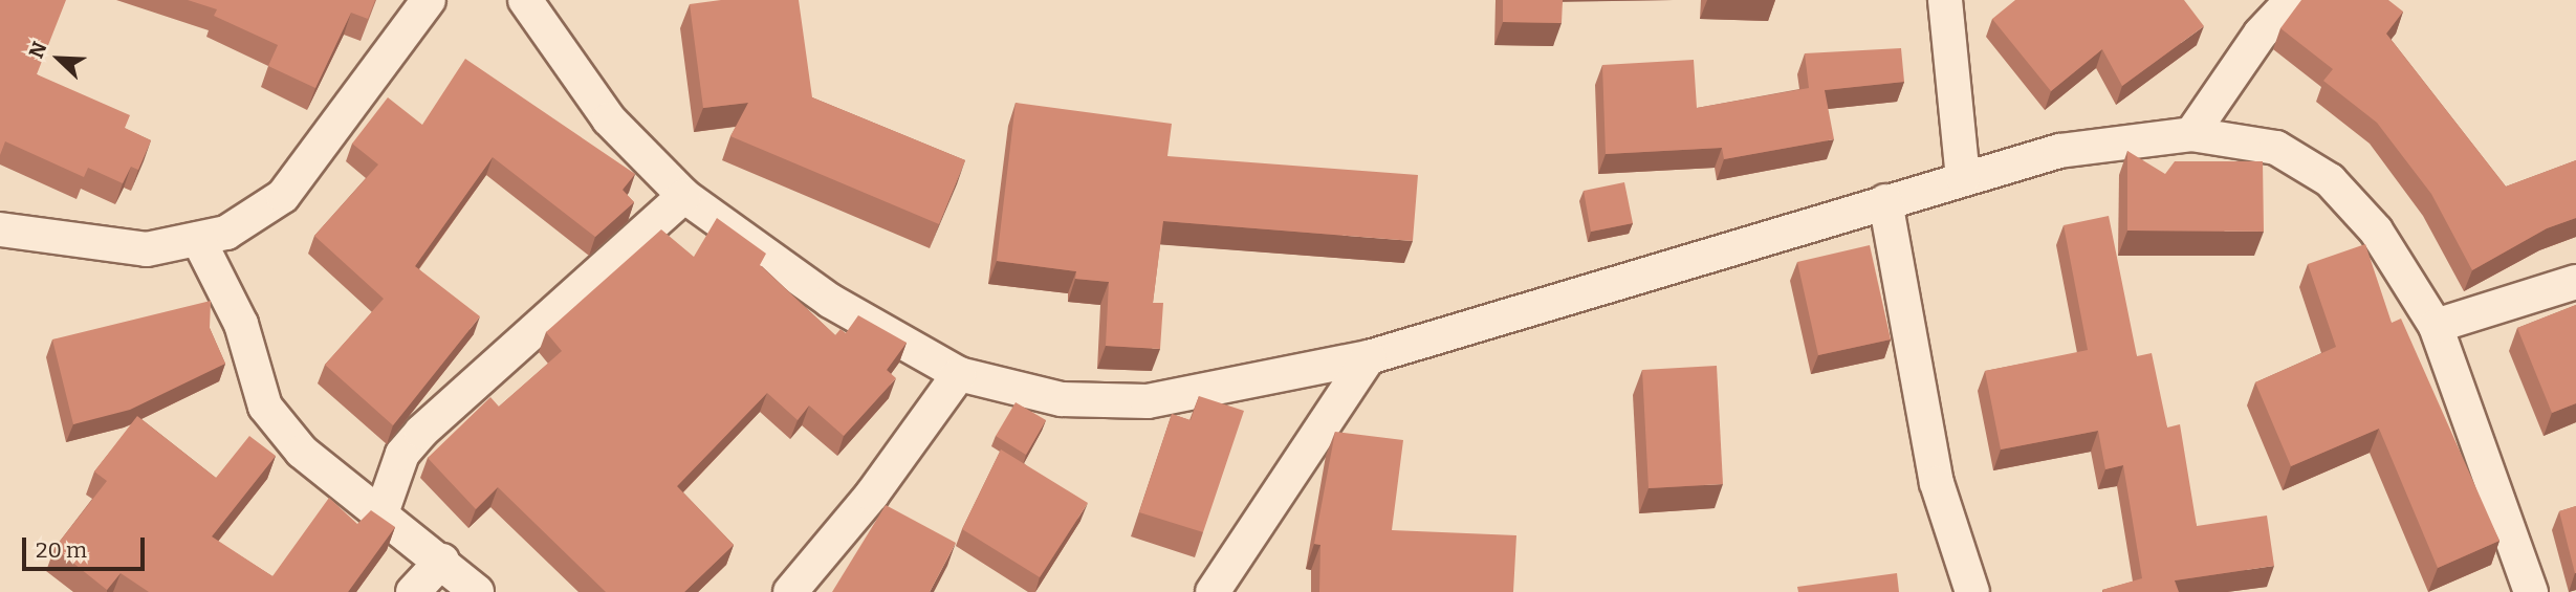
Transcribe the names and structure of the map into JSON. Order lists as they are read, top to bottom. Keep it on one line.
{"scale_bar":"20 m","north":"top left"}
